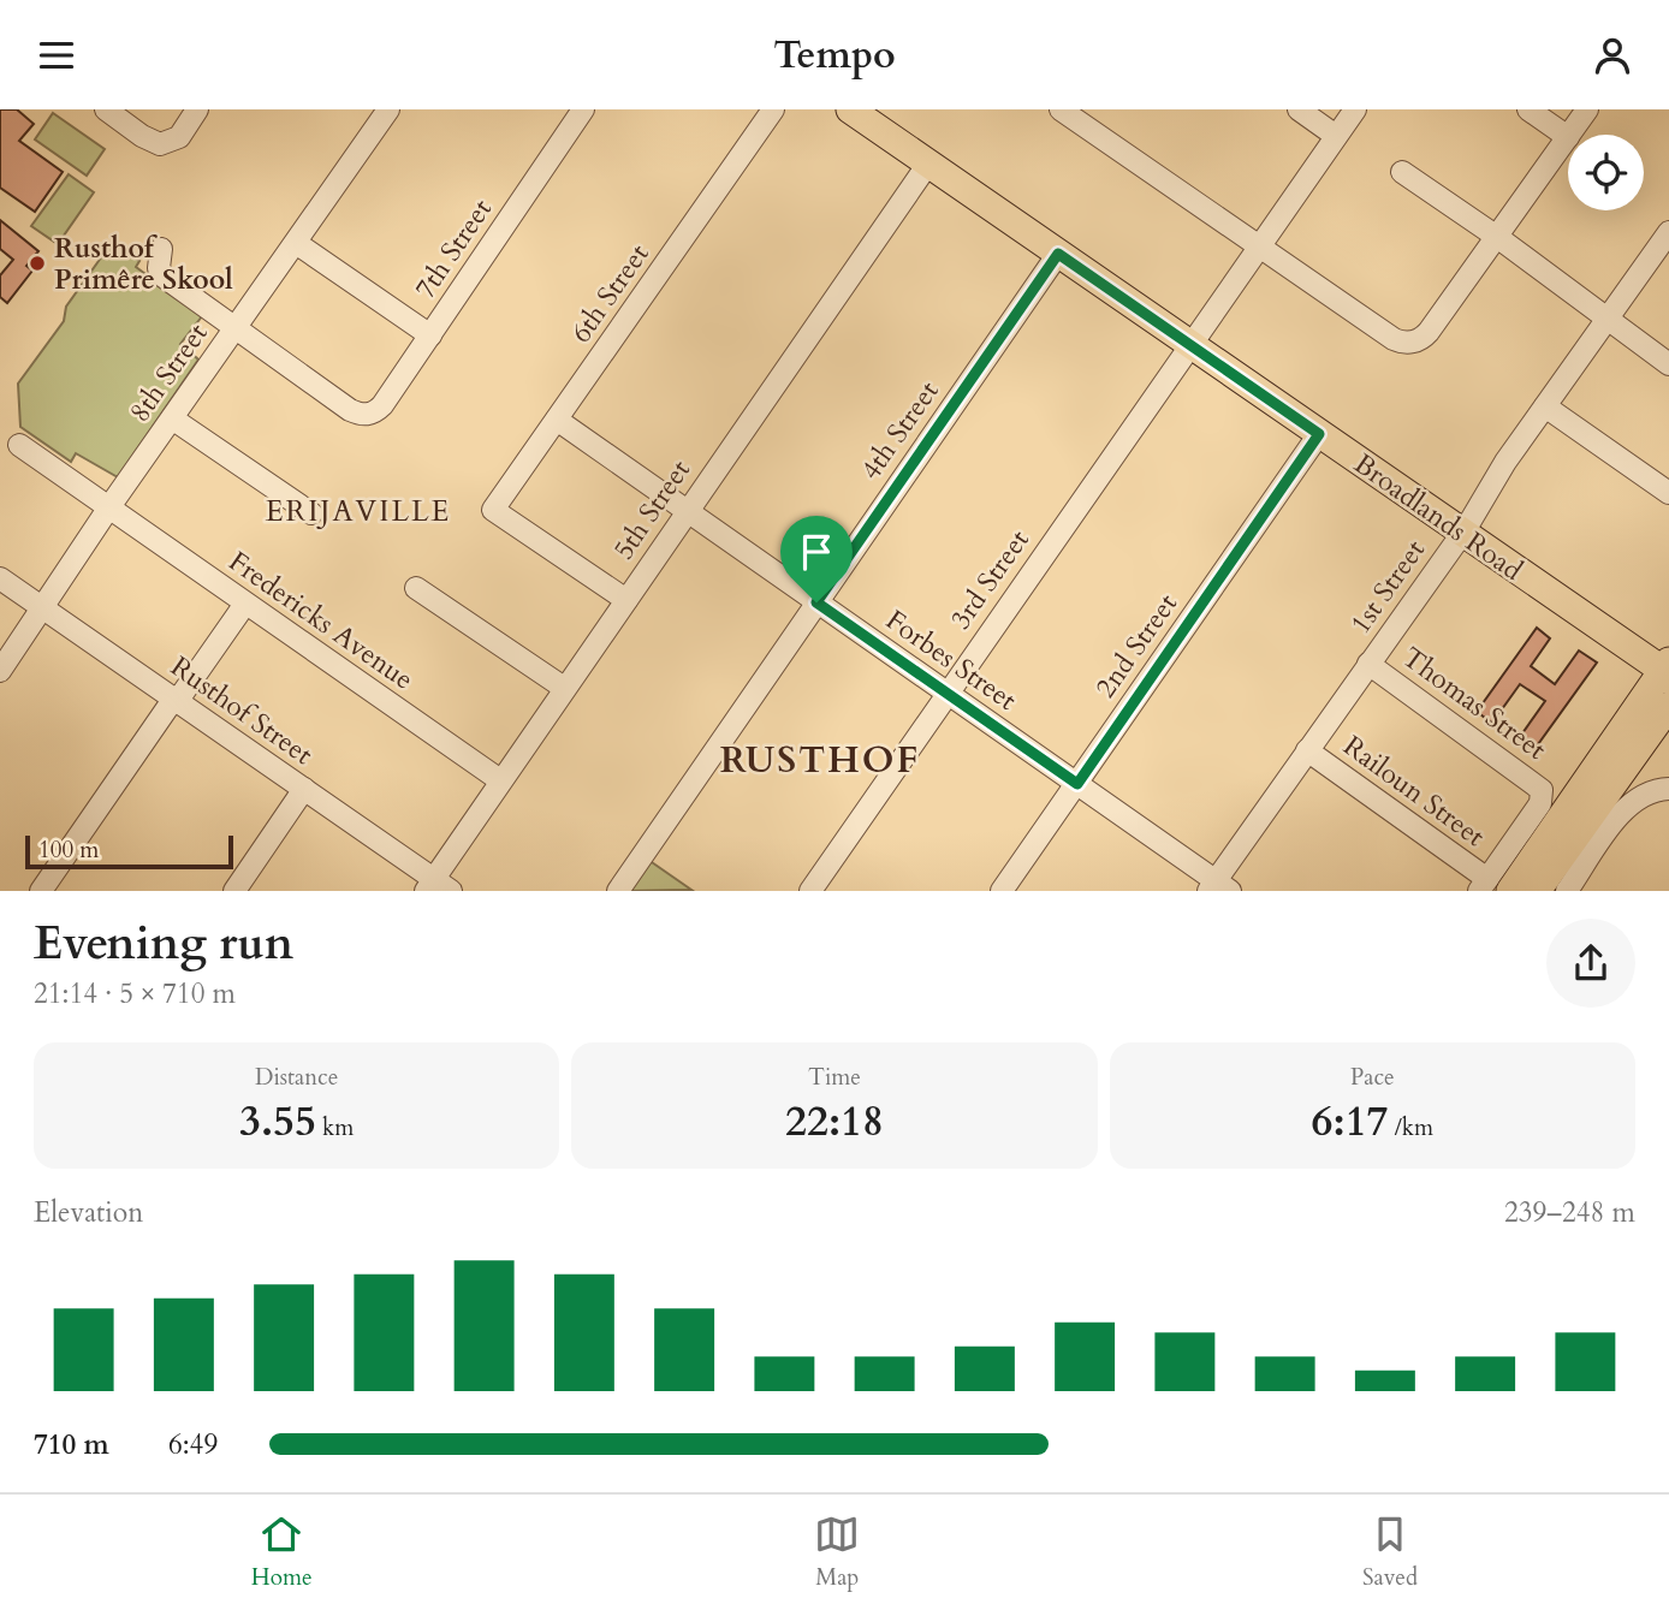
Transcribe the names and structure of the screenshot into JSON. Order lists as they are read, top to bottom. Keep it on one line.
{"streets":{"main road":["Broadlands Road"],"street":["7th Street","6th Street","8th Street","4th Street","5th Street","3rd Street","1st Street","Fredericks Avenue","2nd Street","Forbes Street","Thomas Street","Rusthof Street","Railoun Street"]},"crossings":[["7th Street","8th Street"],["6th Street","5th Street"],["6th Street","Forbes Street"],["8th Street","Fredericks Avenue"],["8th Street","Rusthof Street"],["4th Street","Broadlands Road"],["4th Street","Forbes Street"],["5th Street","Broadlands Road"],["5th Street","Fredericks Avenue"],["5th Street","Forbes Street"],["5th Street","Rusthof Street"],["Broadlands Road","3rd Street"],["Broadlands Road","1st Street"],["Broadlands Road","2nd Street"],["3rd Street","Forbes Street"],["1st Street","Forbes Street"],["1st Street","Thomas Street"],["1st Street","Railoun Street"],["2nd Street","Forbes Street"],["Thomas Street","Railoun Street"]],"districts":["ERIJAVILLE","RUSTHOF"],"places":["Rusthof Primêre Skool"],"scale_bar":"100 m","page":{"header":"Tempo","scale":"100 m","heading":["Evening run","21:14 · 5 × 710 m"],"stats":[["Distance","3.55 km"],["Time","22:18"],["Pace","6:17 /km"]],"chart":["Elevation","239–248 m"],"list":[{"name":"710 m","note":"6:49"}],"tabs":["Home","Map","Saved"]}}
